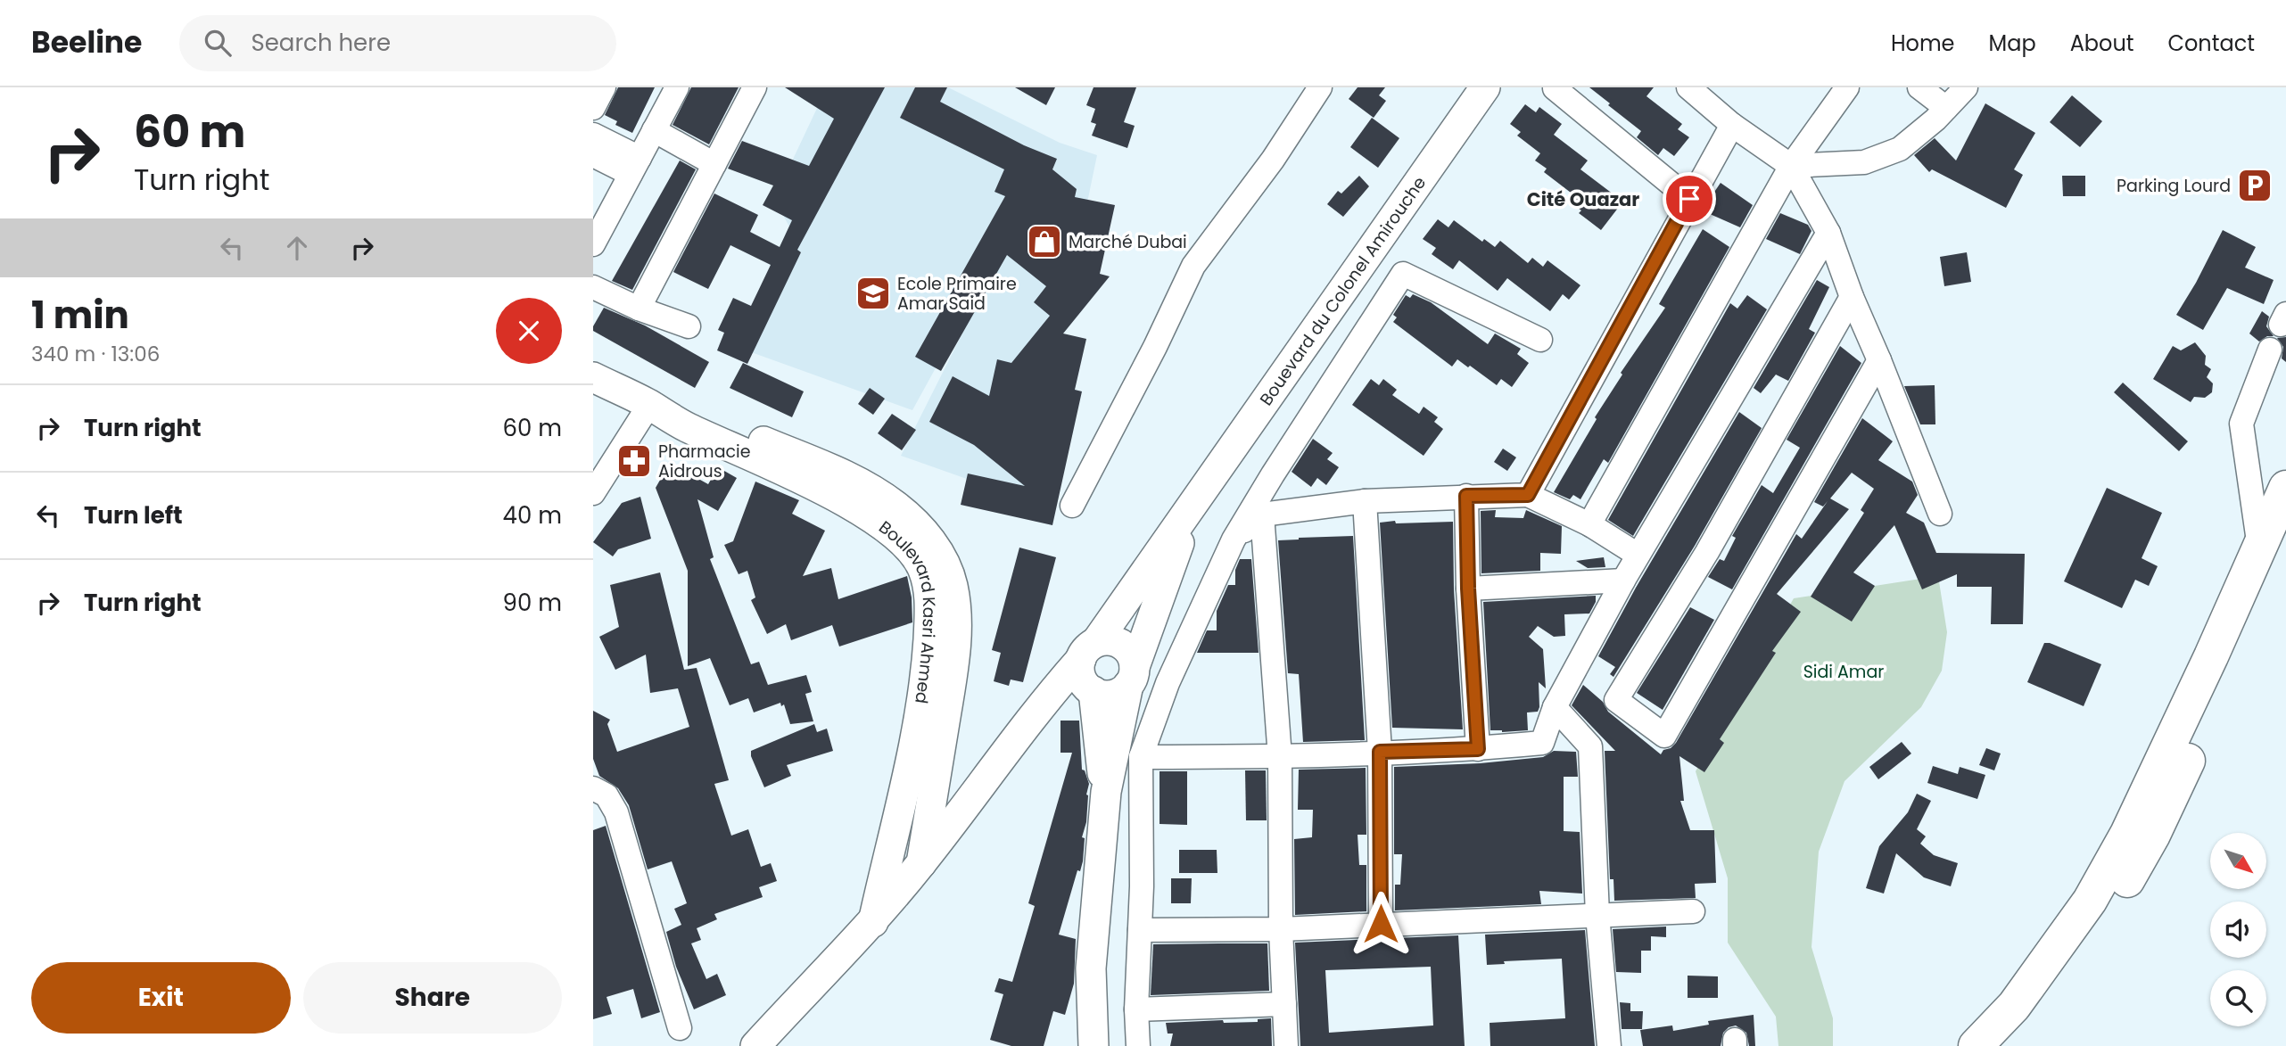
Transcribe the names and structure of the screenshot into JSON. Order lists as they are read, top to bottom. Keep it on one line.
{"streets":{"main road":["Bouevard du Colonel Amirouche","Boulevard Kasri Ahmed"]},"crossings":[["Bouevard du Colonel Amirouche","Boulevard Kasri Ahmed"]],"districts":["Cité Ouazar"],"parks":["Sidi Amar"],"places":{"parking":["Parking Lourd"],"shop":["Marché Dubai"],"school or university":["Ecole Primaire Amar Said"],"pharmacy":["Pharmacie Aidrous"]},"north":"bottom right","page":{"header":"Beeline","search":"Search here","nav":["Home","Map","About","Contact"],"turn":["60 m","Turn right"],"heading":["1 min","340 m · 13:06"],"list":[{"name":"Turn right","value":"60 m"},{"name":"Turn left","value":"40 m"},{"name":"Turn right","value":"90 m"}],"buttons":["Exit","Share"]}}
